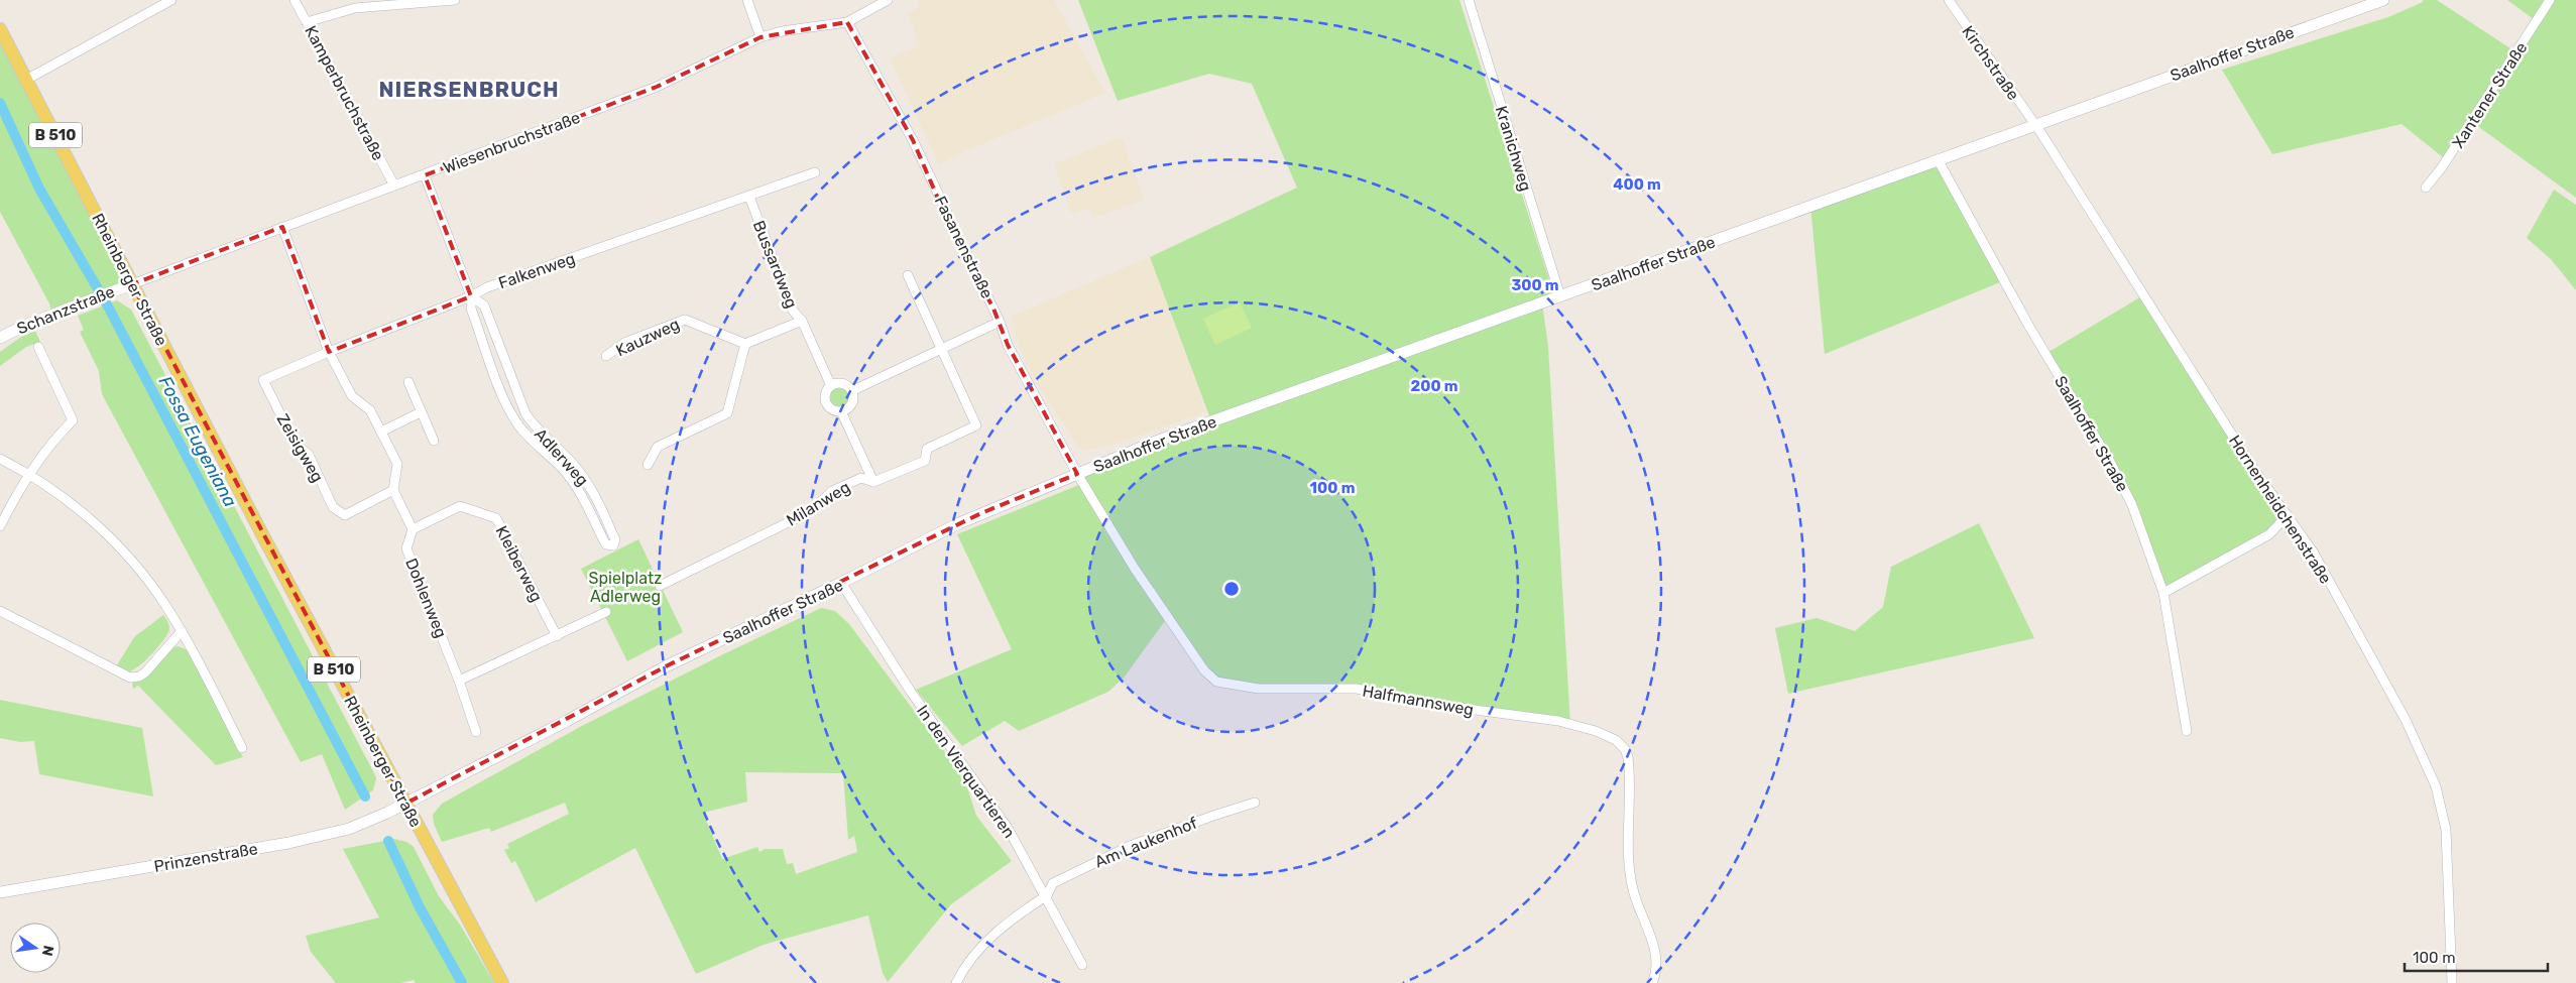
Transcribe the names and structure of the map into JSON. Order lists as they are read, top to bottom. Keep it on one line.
{"streets":{"main road":["Saalhoffer Straße","B 510","Rheinberger Straße","Schanzstraße","Prinzenstraße"],"street":["Kirchstraße","Kamperbruchstraße","Xantener Straße","Wiesenbruchstraße","Kranichweg","Fasanenstraße","Bussardweg","Falkenweg","Kauzweg","Zeisigweg","Adlerweg","Milanweg","Hornenheidchenstraße","Kleiberweg","Dohlenweg","Halfmannsweg","In den Vierquartieren","Am Laukenhof"]},"crossings":[["Saalhoffer Straße","Kirchstraße"],["Saalhoffer Straße","Kranichweg"],["Saalhoffer Straße","Fasanenstraße"],["Saalhoffer Straße","Rheinberger Straße"],["Saalhoffer Straße","Hornenheidchenstraße"],["Saalhoffer Straße","Halfmannsweg"],["Saalhoffer Straße","In den Vierquartieren"],["Saalhoffer Straße","Prinzenstraße"],["Kirchstraße","Hornenheidchenstraße"],["Kamperbruchstraße","Wiesenbruchstraße"],["Wiesenbruchstraße","Fasanenstraße"],["Wiesenbruchstraße","Rheinberger Straße"],["Wiesenbruchstraße","Schanzstraße"],["Wiesenbruchstraße","Adlerweg"],["Fasanenstraße","Halfmannsweg"],["Bussardweg","Falkenweg"],["Falkenweg","Zeisigweg"],["Falkenweg","Adlerweg"],["Rheinberger Straße","Schanzstraße"],["Rheinberger Straße","Prinzenstraße"],["Kleiberweg","Dohlenweg"],["In den Vierquartieren","Am Laukenhof"]],"districts":["NIERSENBRUCH"],"water":["Fossa Eugeniana"],"parks":["Spielplatz Adlerweg"],"scale_bar":"100 m","north":"right","rings":["400 m","300 m","200 m","100 m"]}
